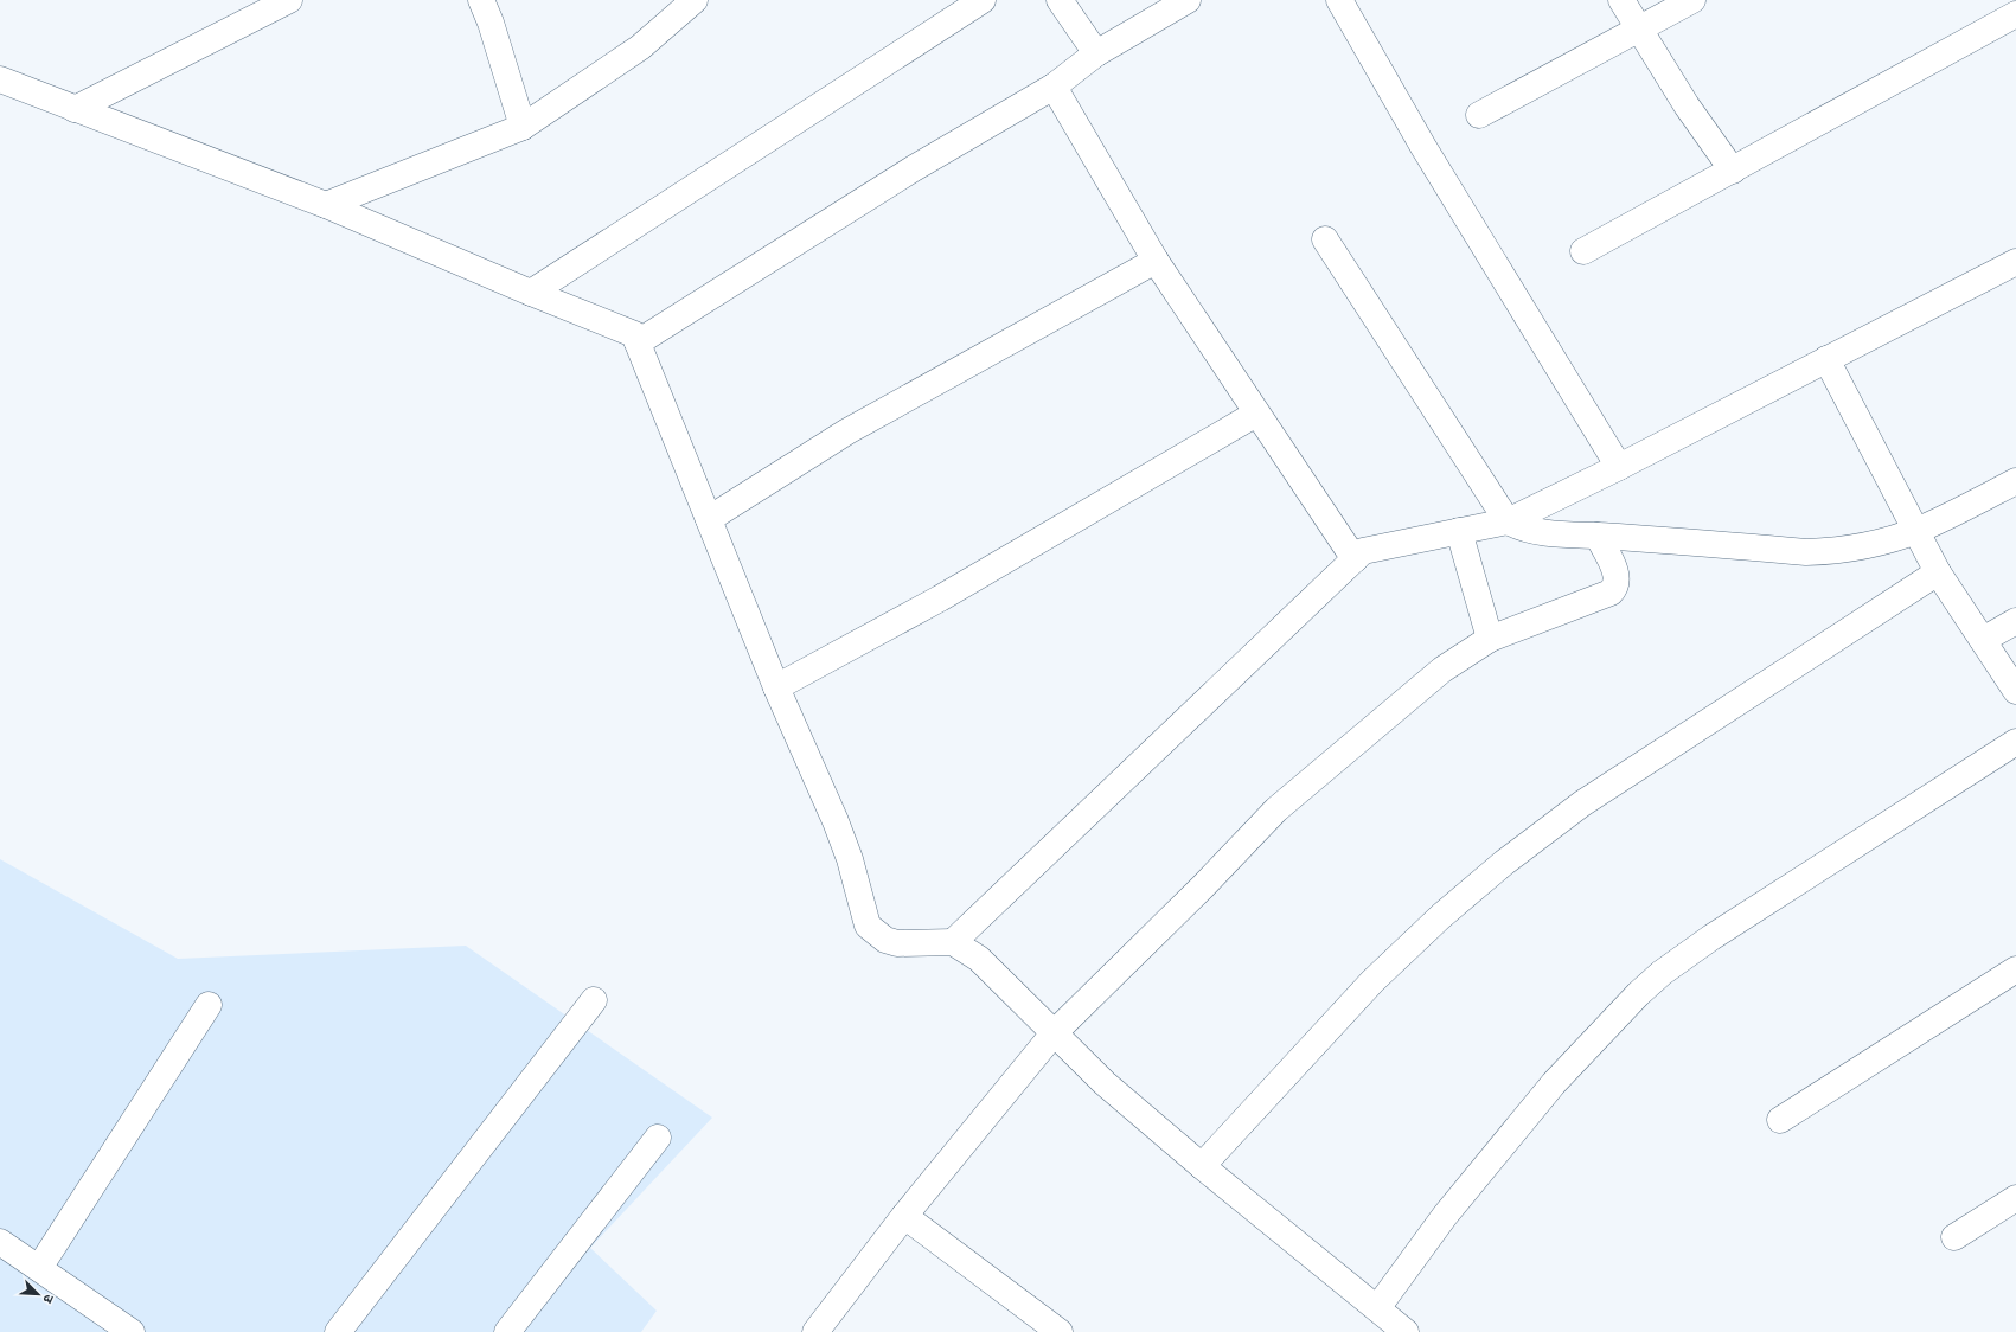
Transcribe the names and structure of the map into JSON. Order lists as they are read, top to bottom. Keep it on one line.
{"north":"bottom right"}
